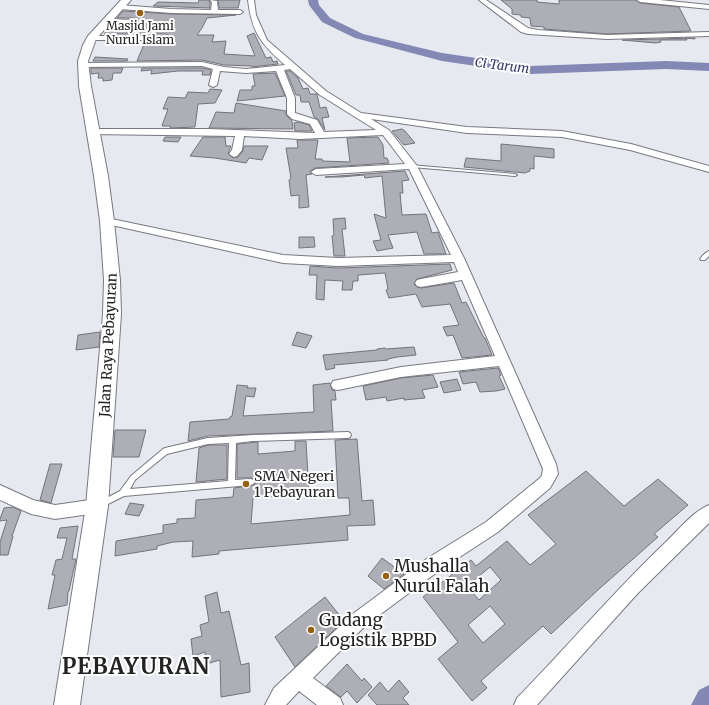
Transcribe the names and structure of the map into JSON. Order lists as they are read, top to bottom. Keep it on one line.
{"streets":{"main road":["Jalan Raya Pebayuran"]},"districts":["PEBAYURAN"],"water":["Ci Tarum"],"places":["Masjid Jami Nurul Islam","SMA Negeri 1 Pebayuran","Mushalla Nurul Falah","Gudang Logistik BPBD"]}
